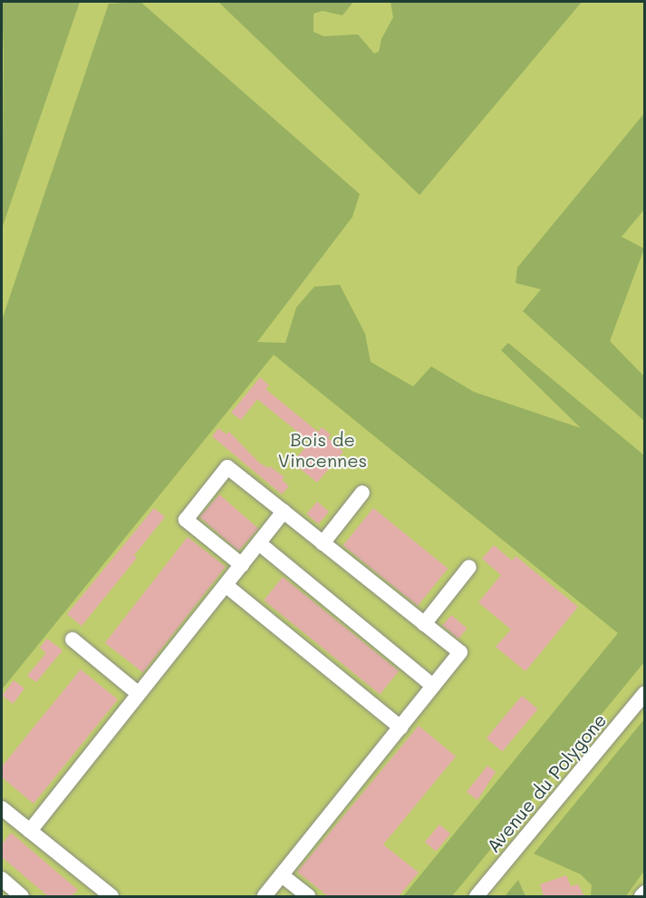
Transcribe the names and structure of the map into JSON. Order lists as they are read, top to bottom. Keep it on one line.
{"streets":{"street":["Avenue du Polygone"]},"parks":["Bois de Vincennes"]}
